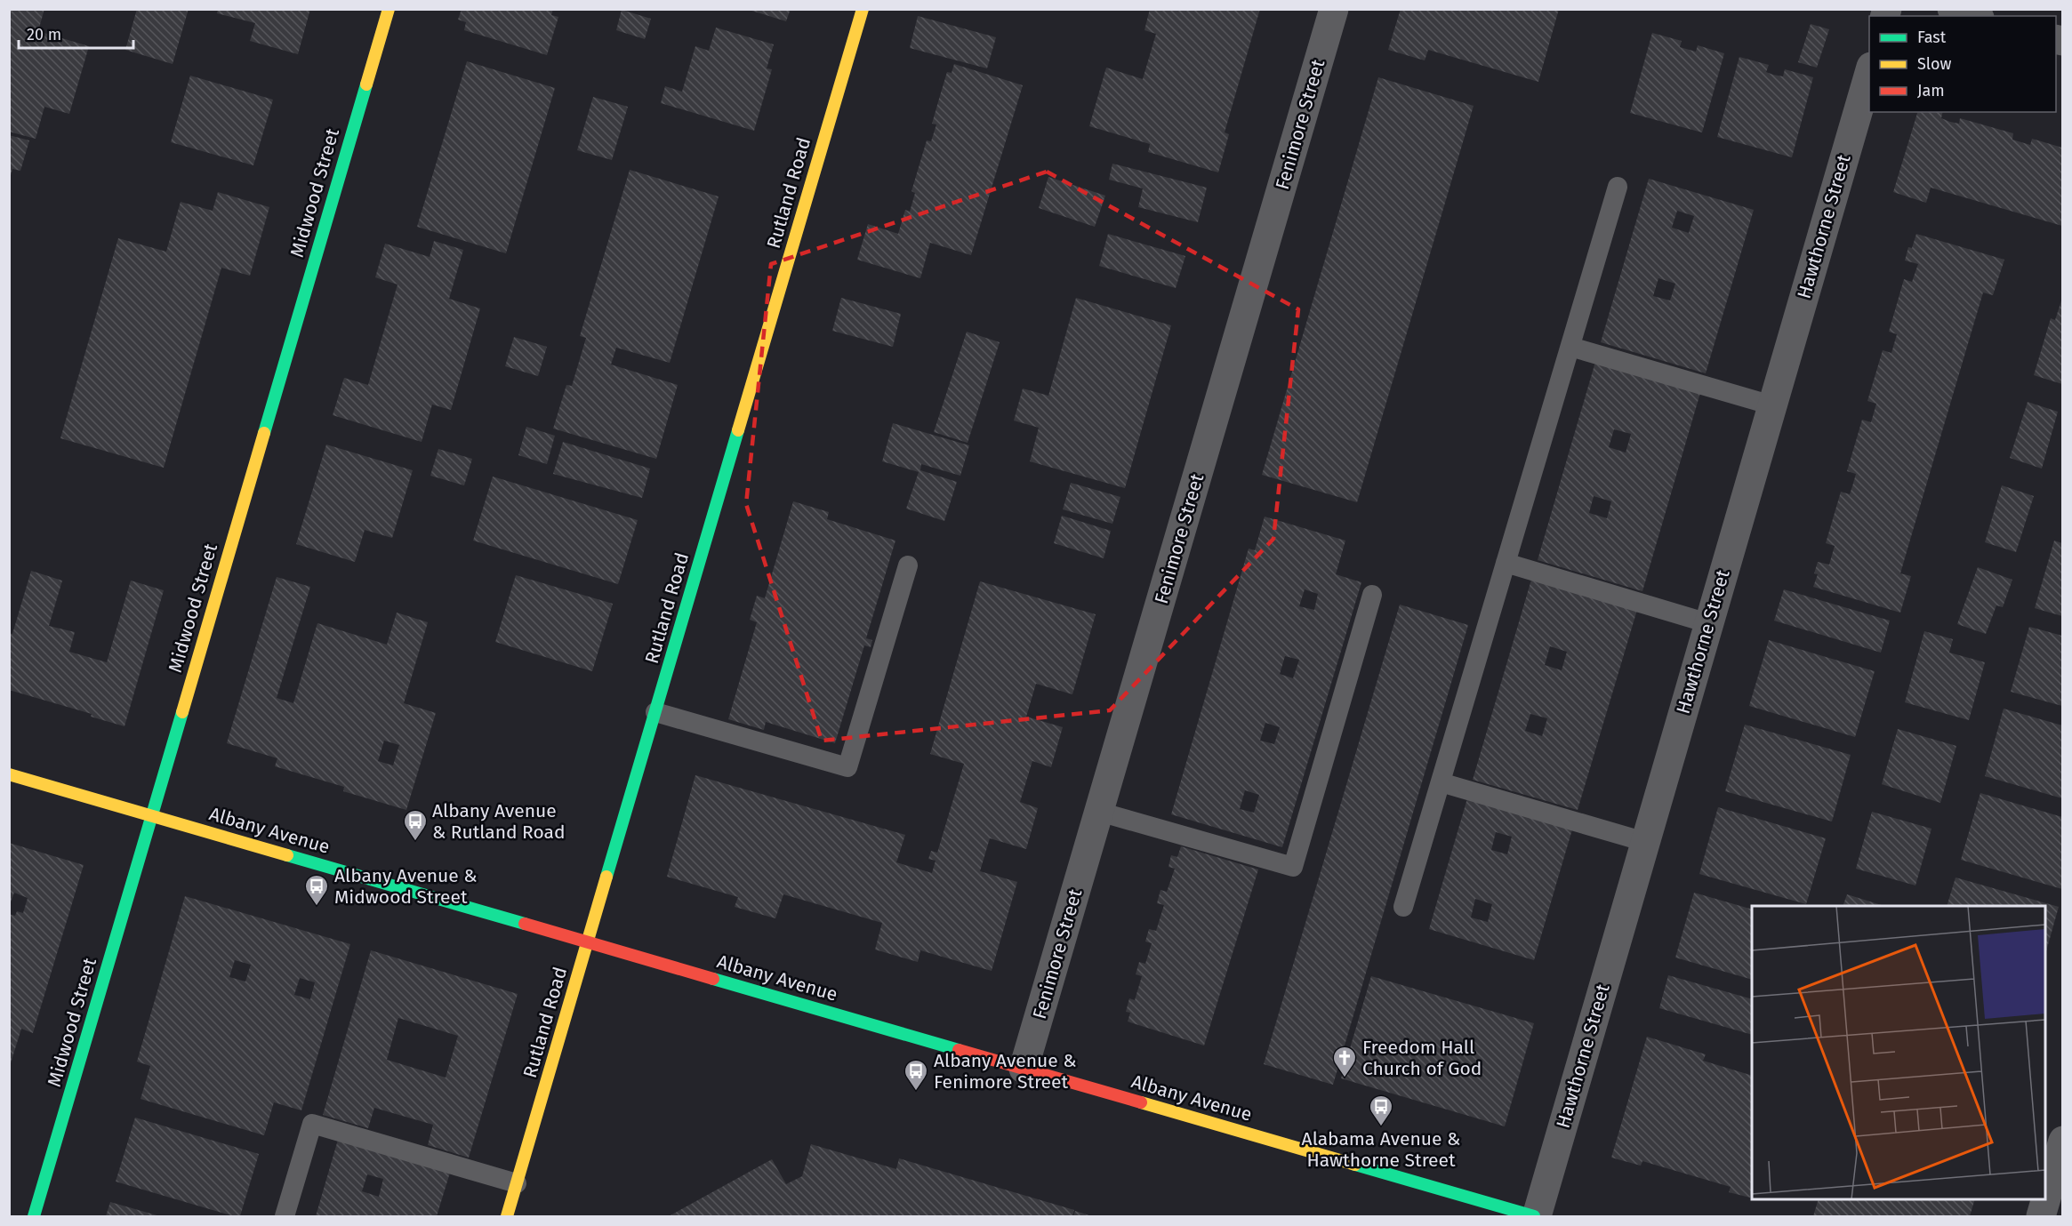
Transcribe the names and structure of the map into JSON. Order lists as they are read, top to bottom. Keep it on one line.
{"streets":{"street":["Fenimore Street","Midwood Street","Rutland Road","Hawthorne Street","Albany Avenue"]},"crossings":[["Fenimore Street","Albany Avenue"],["Midwood Street","Albany Avenue"],["Rutland Road","Albany Avenue"],["Hawthorne Street","Albany Avenue"]],"places":{"bus stop":["Albany Avenue & Rutland Road","Albany Avenue & Midwood Street","Albany Avenue & Fenimore Street","Alabama Avenue & Hawthorne Street"],"church":["Freedom Hall Church of God"]},"legend":["Fast","Slow","Jam"],"scale_bar":"20 m"}
